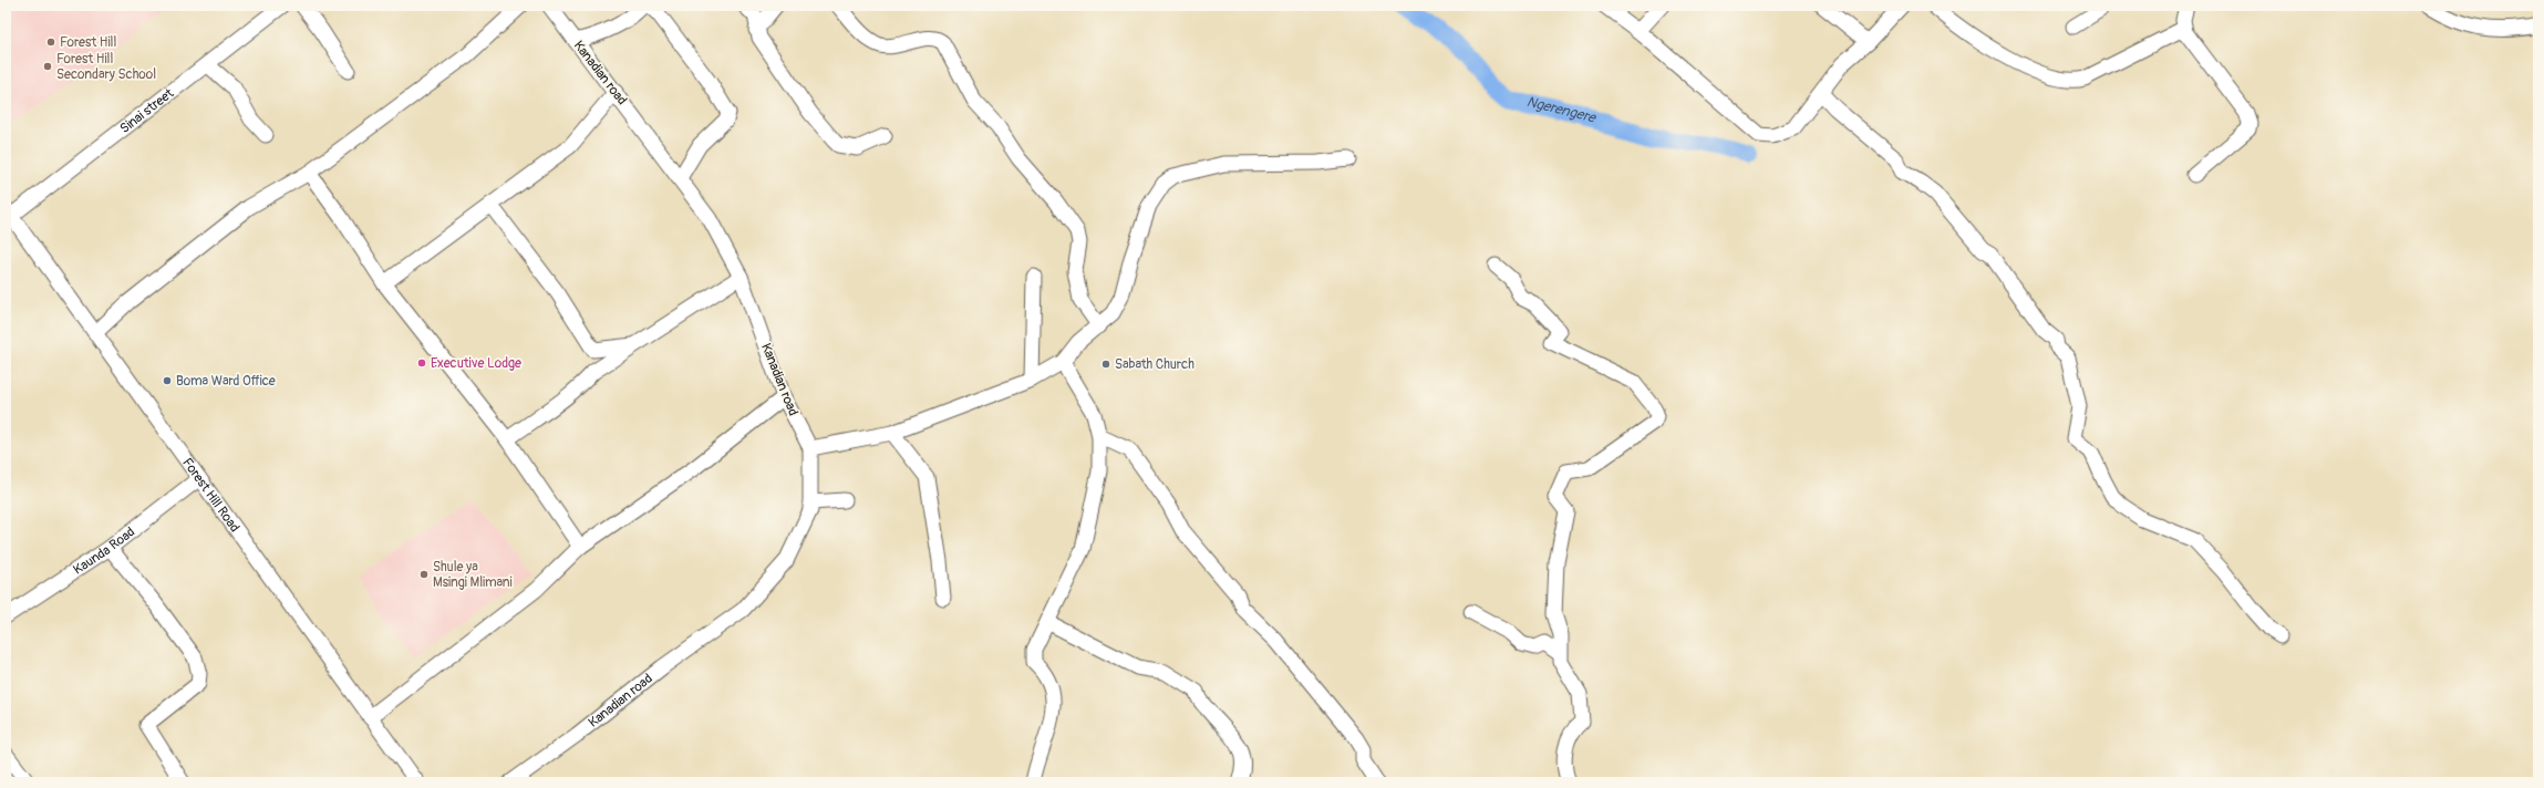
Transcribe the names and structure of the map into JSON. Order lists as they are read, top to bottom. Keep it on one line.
{"streets":{"street":["Kanadian road","Sinai street","Forest Hill Road","Kaunda Road"]},"crossings":[["Sinai street","Forest Hill Road"],["Forest Hill Road","Kaunda Road"]],"water":["Ngerengere"],"places":["Forest Hill","Forest Hill Secondary School","Executive Lodge","Sabath Church","Boma Ward Office","Shule ya Msingi Mlimani"]}
